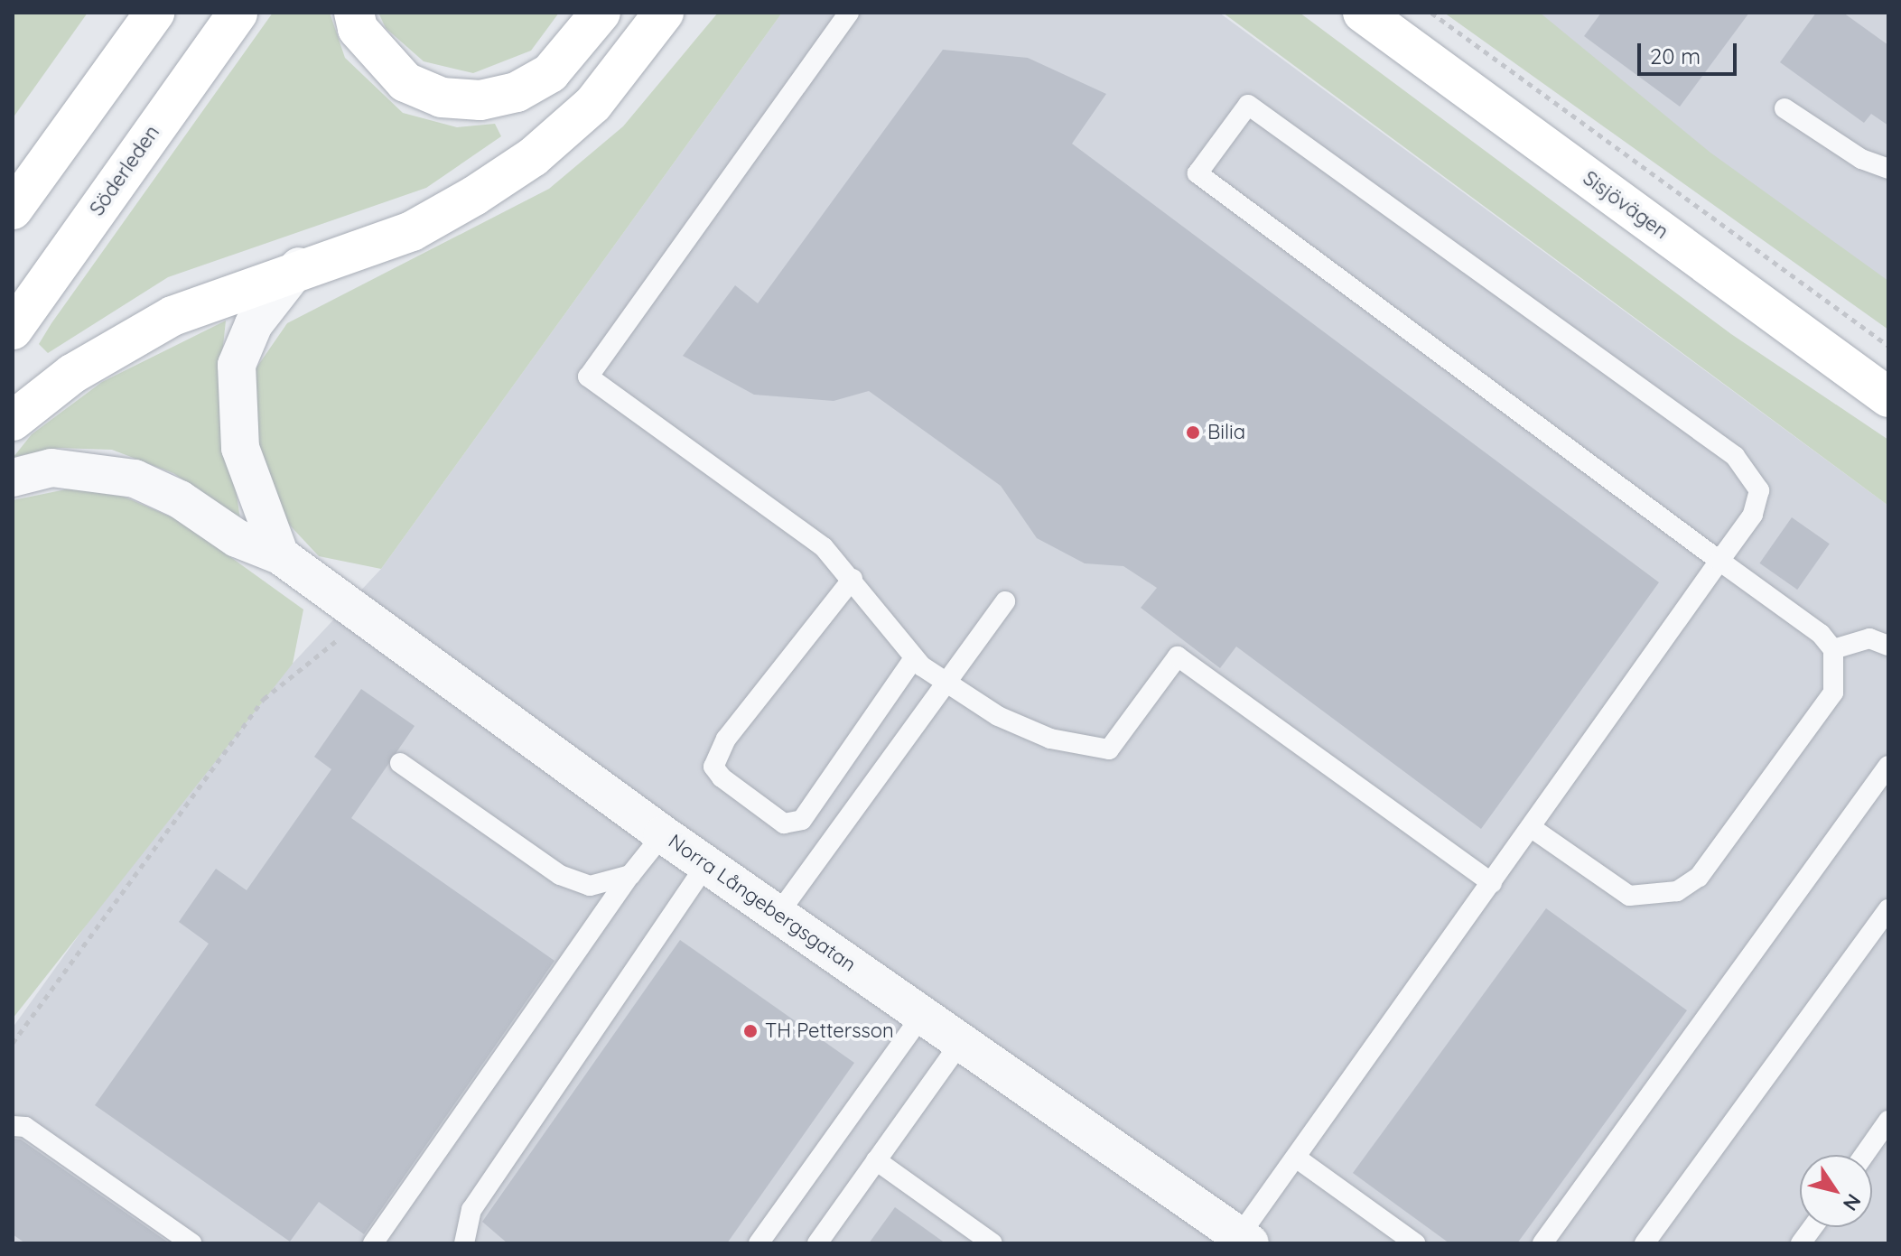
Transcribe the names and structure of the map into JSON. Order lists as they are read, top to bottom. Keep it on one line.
{"streets":{"main road":["Söderleden","Sisjövägen"],"street":["Norra Långebergsgatan"]},"places":["Bilia","TH Pettersson"],"scale_bar":"20 m","north":"bottom right"}
